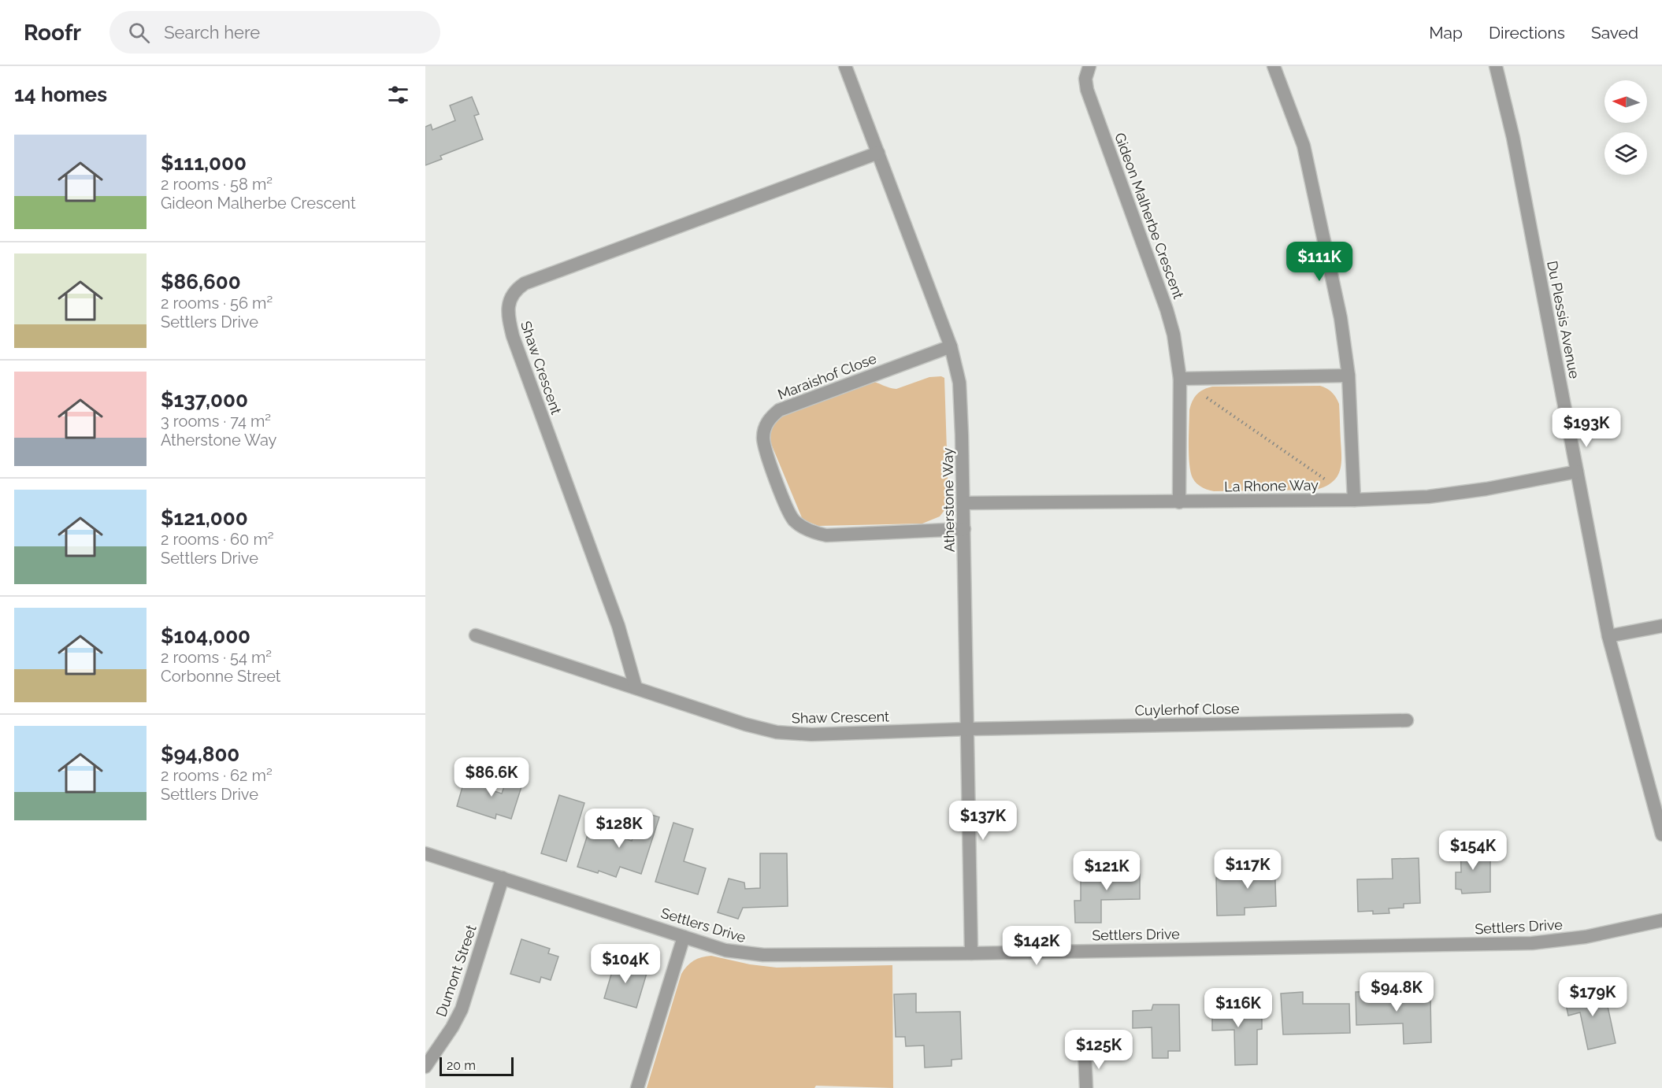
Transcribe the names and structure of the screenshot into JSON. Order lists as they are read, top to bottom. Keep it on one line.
{"streets":{"street":["Gideon Malherbe Crescent","Du Plessis Avenue","Shaw Crescent","Maraishof Close","La Rhone Way","Atherstone Way","Cuylerhof Close","Settlers Drive","Dumont Street"]},"crossings":[["Gideon Malherbe Crescent","La Rhone Way"],["Du Plessis Avenue","La Rhone Way"],["Shaw Crescent","Atherstone Way"],["Shaw Crescent","Cuylerhof Close"],["Maraishof Close","Atherstone Way"],["La Rhone Way","Atherstone Way"],["Atherstone Way","Cuylerhof Close"],["Atherstone Way","Settlers Drive"],["Settlers Drive","Dumont Street"]],"scale_bar":"20 m","north":"left","page":{"header":"Roofr","search":"Search here","nav":["Map","Directions","Saved"],"heading":"14 homes","list":[{"name":"$111,000","note":"2 rooms · 58 m² · Gideon Malherbe Crescent"},{"name":"$86,600","note":"2 rooms · 56 m² · Settlers Drive"},{"name":"$137,000","note":"3 rooms · 74 m² · Atherstone Way"},{"name":"$121,000","note":"2 rooms · 60 m² · Settlers Drive"},{"name":"$104,000","note":"2 rooms · 54 m² · Corbonne Street"},{"name":"$94,800","note":"2 rooms · 62 m² · Settlers Drive"}],"price":["$111K","$193K","$86.6K","$137K","$128K","$154K","$117K","$121K","$142K","$104K","$94.8K","$179K","$116K","$125K"],"scale":"20 m"}}
